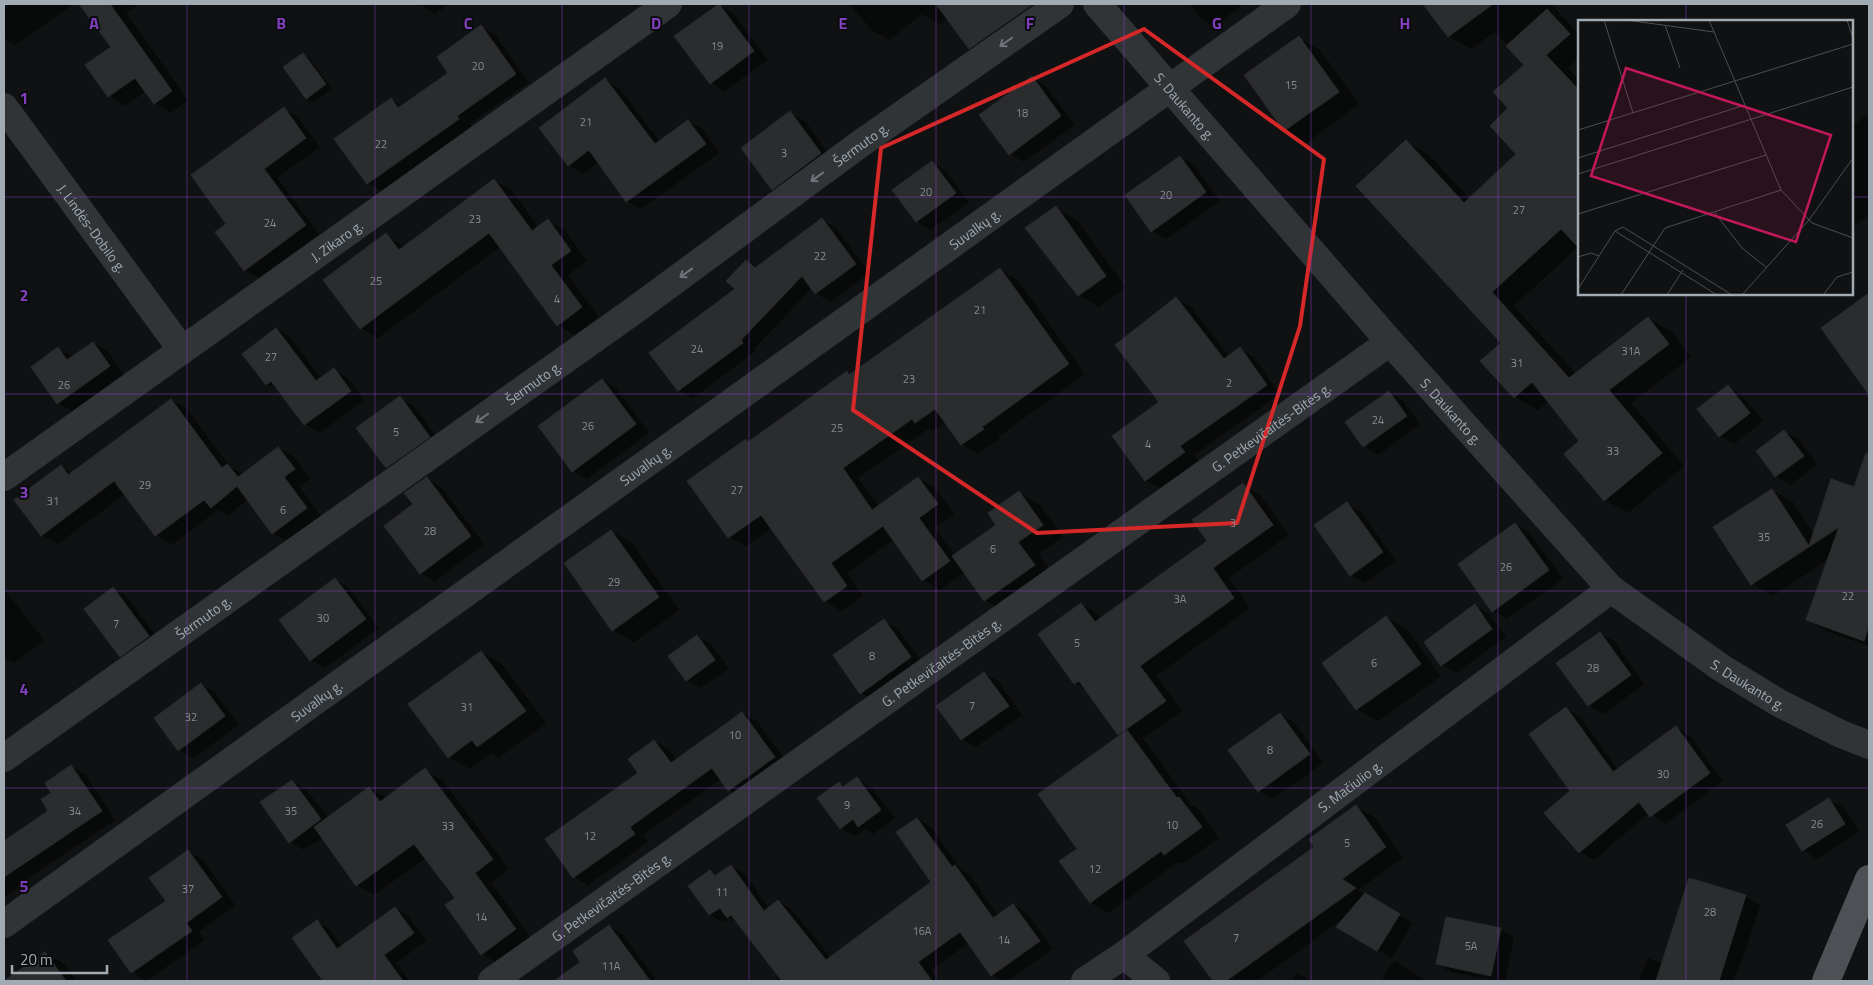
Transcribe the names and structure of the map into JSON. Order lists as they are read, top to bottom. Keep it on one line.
{"streets":{"street":["S. Daukanto g.","Šermuto g.","J. Lindės-Dobilo g.","Suvalkų g.","J. Zikaro g.","G. Petkevičaitės-Bitės g.","S. Mačiulio g."]},"crossings":[["S. Daukanto g.","Suvalkų g."],["S. Daukanto g.","G. Petkevičaitės-Bitės g."],["S. Daukanto g.","S. Mačiulio g."],["J. Lindės-Dobilo g.","J. Zikaro g."]],"one_way":["Šermuto g."],"house_numbers":["19","20","15","18","21","22","3","20","20","27","23","24","22","25","4","21","24","31A","27","31","23","2","26","24","26","25","5","4","33","29","27","31","6","3","28","35","6","26","29","22","3A","30","7","5","8","6","28","7","31","32","10","8","30","9","34","35","26","10","33","12","5","12","37","11","28","14","16A","7","14","5A","11A"],"scale_bar":"20 m","grid":{"columns":["A","B","C","D","E","F","G","H"],"rows":["1","2","3","4","5"]}}
